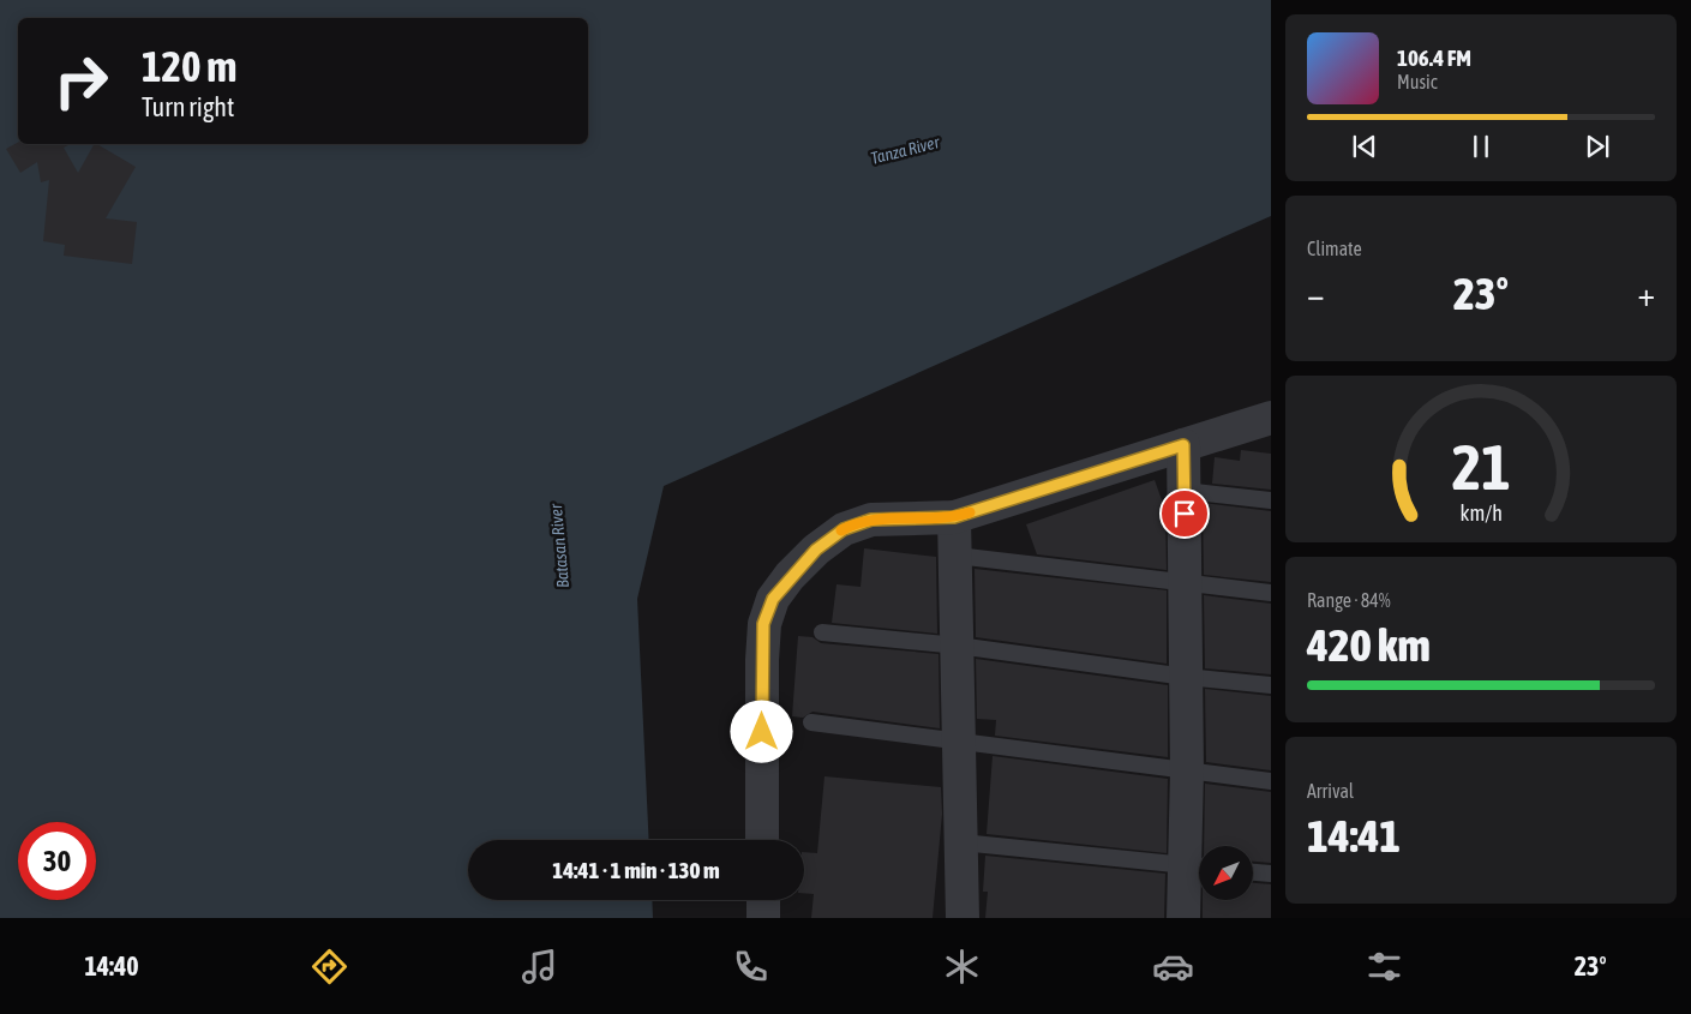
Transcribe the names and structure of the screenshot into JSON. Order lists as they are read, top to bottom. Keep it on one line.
{"water":["Tanza River","Batasan River"],"north":"bottom left","page":{"turn":["120 m","Turn right"],"song":["106.4 FM","Music"],"tile":["Climate",["Range · 84%","420 km"],["Arrival","14:41"]],"heat":["−","23°","+"],"limit":"30","trip":"14:41 · 1 min · 130 m","tabs":["14:40","23°"],"gauge":["21","km/h"]}}
